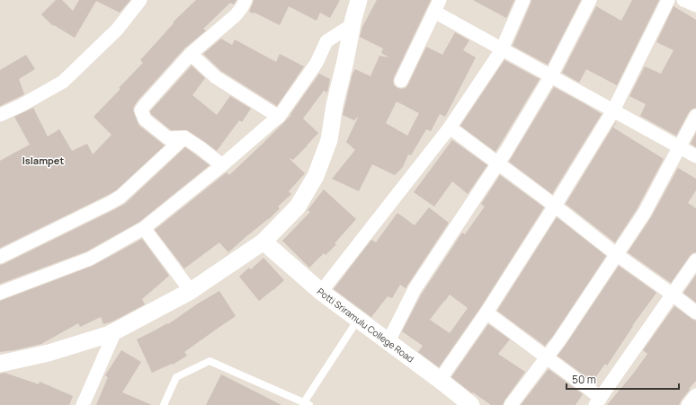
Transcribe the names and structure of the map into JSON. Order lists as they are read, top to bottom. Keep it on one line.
{"streets":{"street":["Potti Sriramulu College Road"]},"districts":["Islampet"],"scale_bar":"50 m"}
